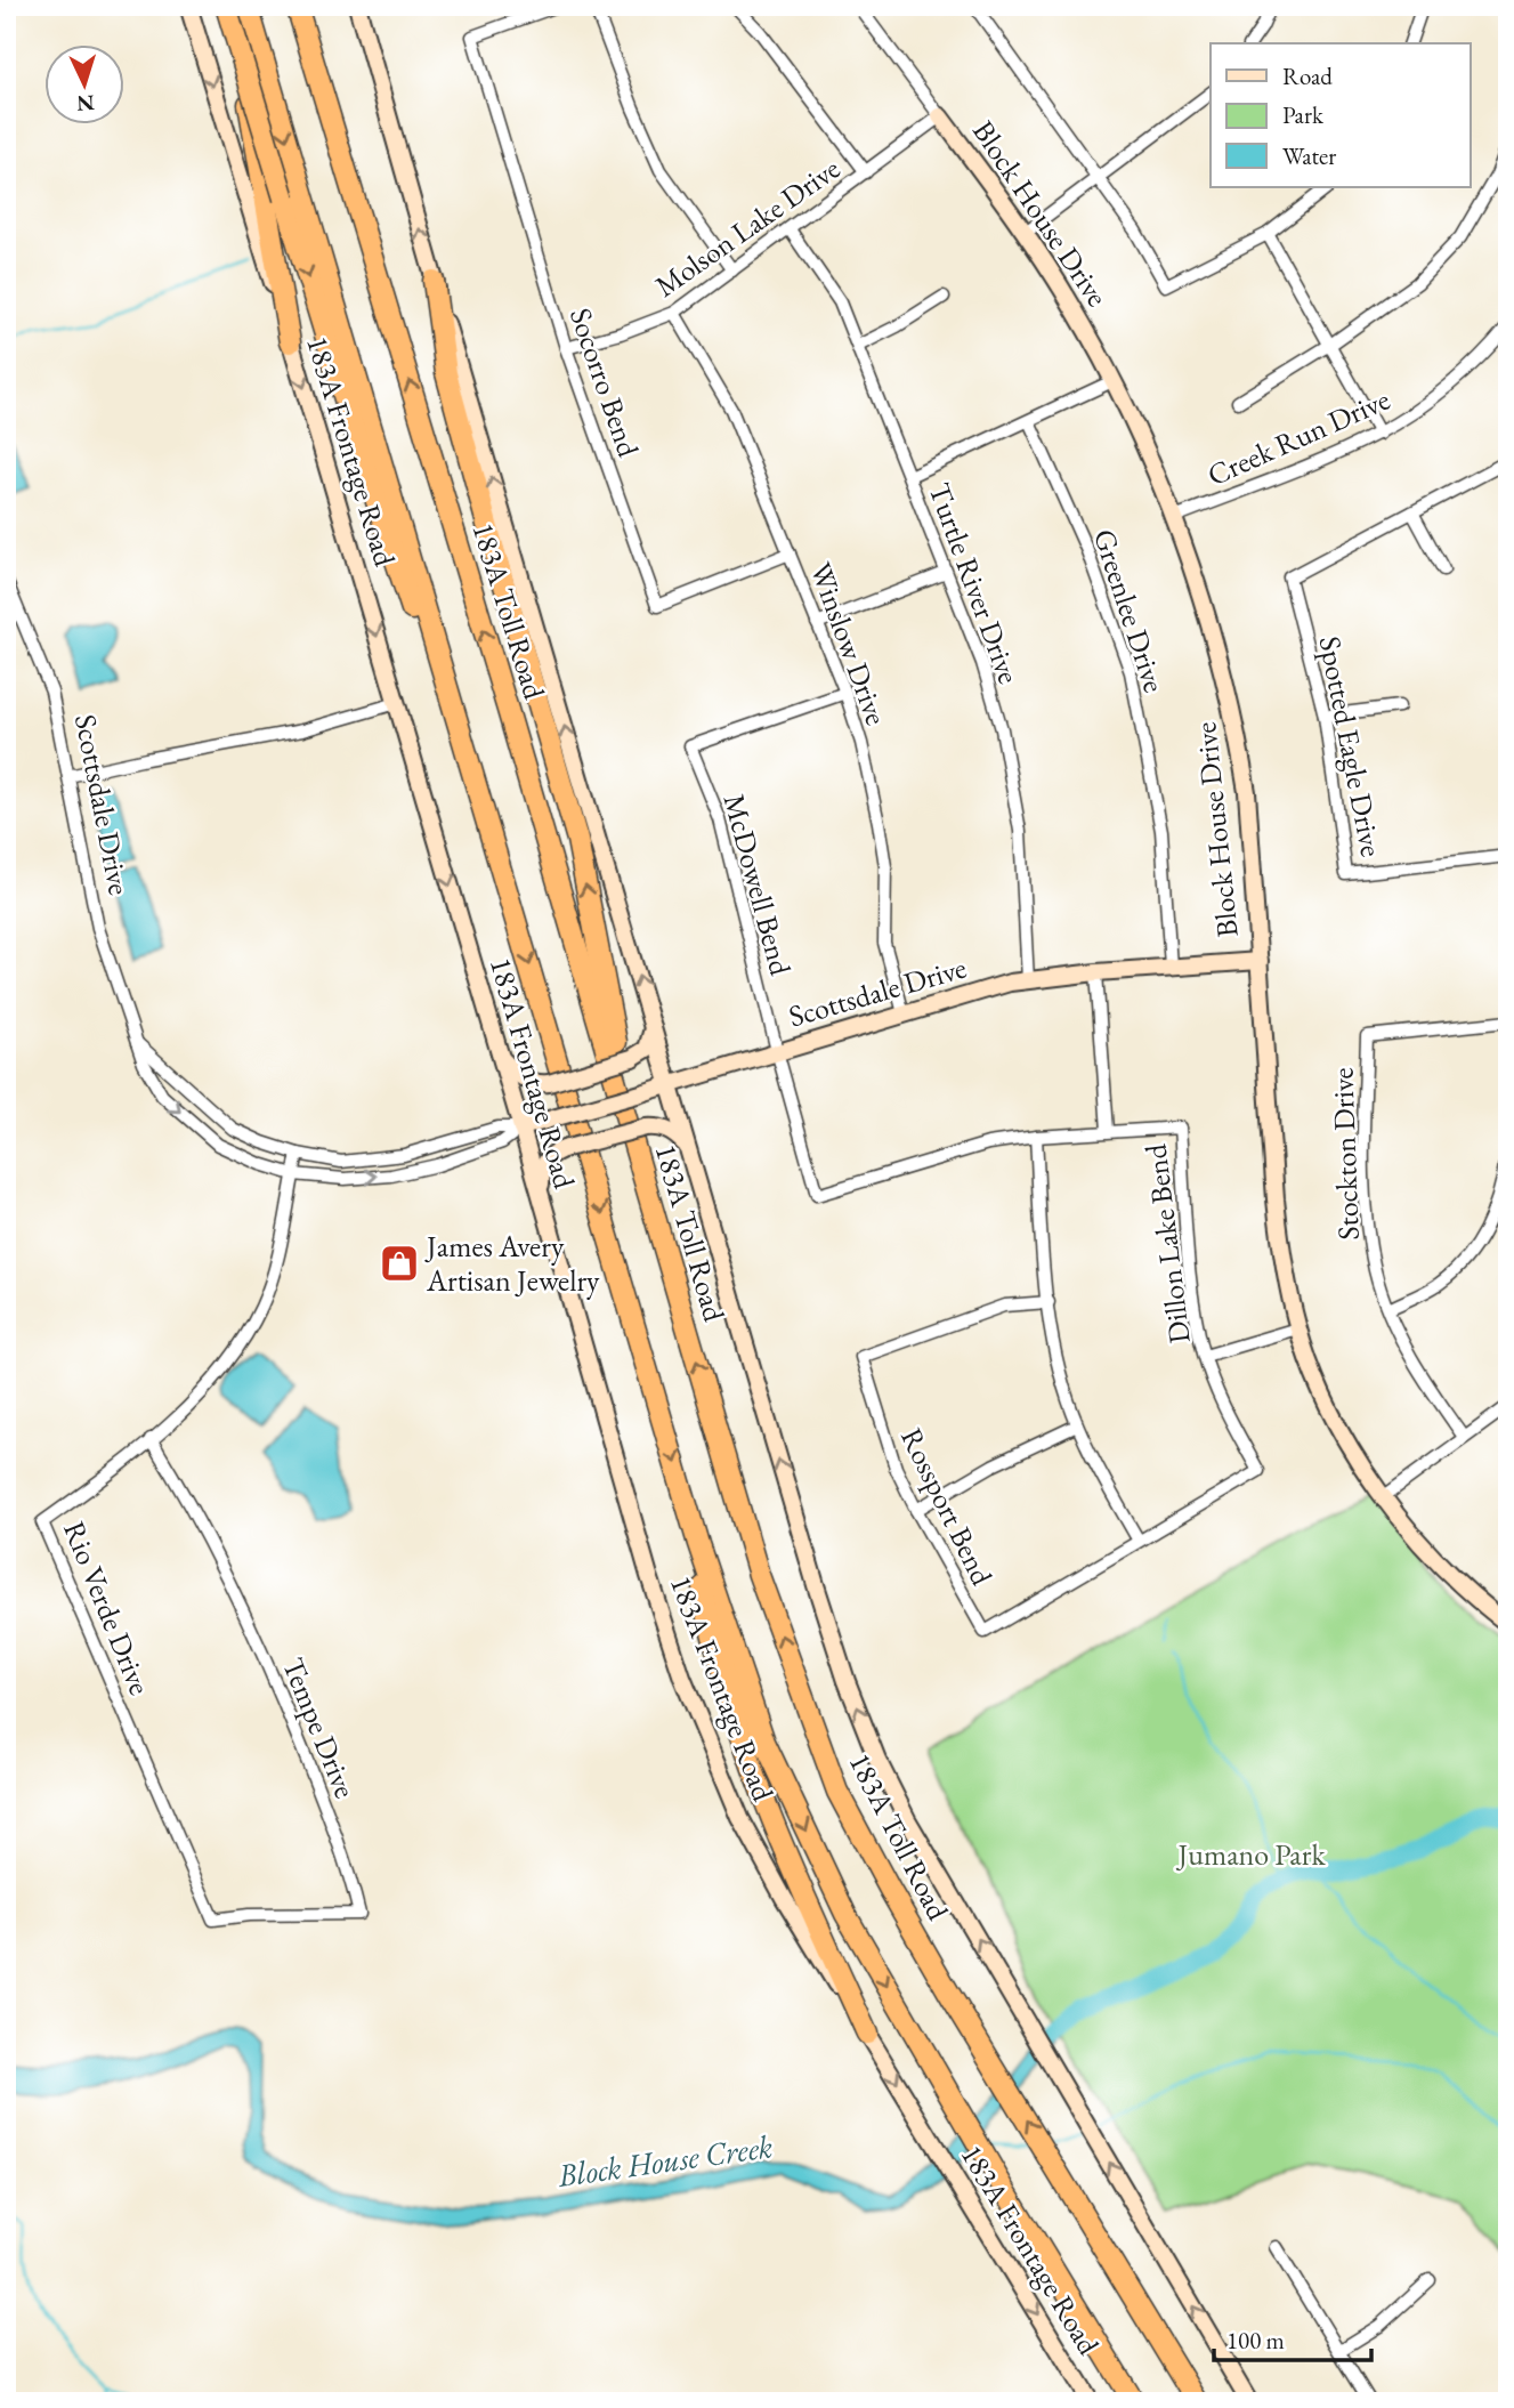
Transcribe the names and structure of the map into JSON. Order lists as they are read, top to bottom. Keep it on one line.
{"streets":{"highway":["183A Toll Road"],"main road":["Block House Drive","183A Frontage Road","Scottsdale Drive"],"street":["Molson Lake Drive","Socorro Bend","Creek Run Drive","Turtle River Drive","Greenlee Drive","Winslow Drive","Spotted Eagle Drive","McDowell Bend","Stockton Drive","Dillon Lake Bend","Rossport Bend","Rio Verde Drive","Tempe Drive"]},"crossings":[["Block House Drive","Molson Lake Drive"],["Block House Drive","Creek Run Drive"],["Block House Drive","Scottsdale Drive"],["Molson Lake Drive","Socorro Bend"],["Molson Lake Drive","Turtle River Drive"],["Molson Lake Drive","Winslow Drive"],["Socorro Bend","Winslow Drive"],["183A Frontage Road","Scottsdale Drive"],["Turtle River Drive","Scottsdale Drive"],["Greenlee Drive","Scottsdale Drive"],["Winslow Drive","Scottsdale Drive"],["Winslow Drive","McDowell Bend"],["Scottsdale Drive","McDowell Bend"],["Scottsdale Drive","Rio Verde Drive"],["McDowell Bend","Dillon Lake Bend"],["Dillon Lake Bend","Rossport Bend"],["Rio Verde Drive","Tempe Drive"]],"one_way":["183A Frontage Road"],"water":["Block House Creek"],"parks":["Jumano Park"],"places":{"shop":["James Avery Artisan Jewelry"]},"legend":["Road","Park","Water"],"scale_bar":"100 m","north":"bottom"}
